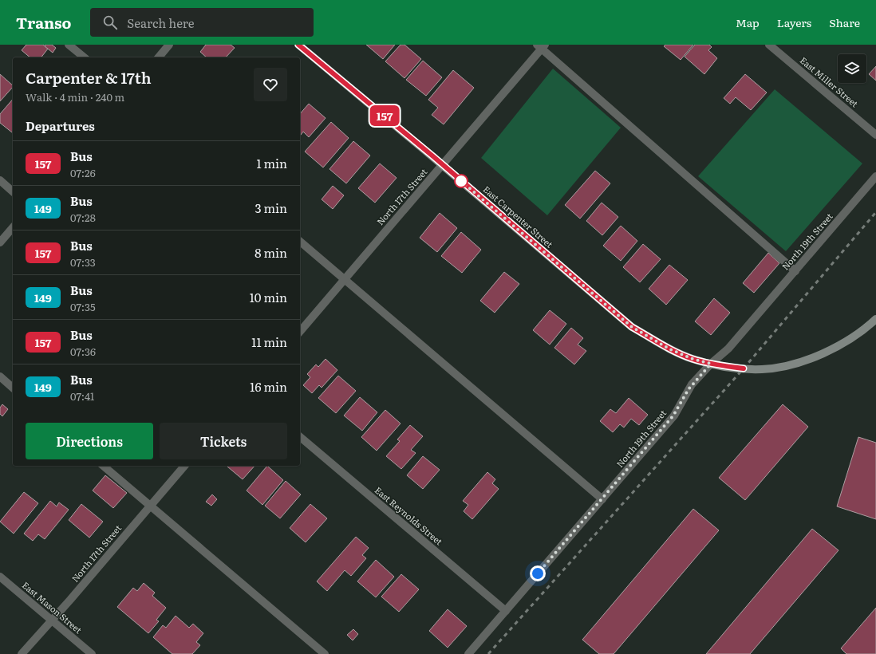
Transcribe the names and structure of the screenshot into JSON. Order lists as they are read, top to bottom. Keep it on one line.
{"streets":{"street":["East Miller Street","North 17th Street","East Carpenter Street","North 19th Street","East Reynolds Street","East Mason Street"]},"crossings":[["North 17th Street","East Carpenter Street"],["North 17th Street","East Mason Street"],["East Carpenter Street","North 19th Street"],["North 19th Street","East Reynolds Street"]],"lines":["bus line 157"],"page":{"header":"Transo","search":"Search here","nav":["Map","Layers","Share"],"on_map":"157","heading":[["Carpenter & 17th","Walk · 4 min · 240 m"],"Departures"],"list":[{"mark":"157","name":"Bus","note":"07:26","value":"1 min"},{"mark":"149","name":"Bus","note":"07:28","value":"3 min"},{"mark":"157","name":"Bus","note":"07:33","value":"8 min"},{"mark":"149","name":"Bus","note":"07:35","value":"10 min"},{"mark":"157","name":"Bus","note":"07:36","value":"11 min"},{"mark":"149","name":"Bus","note":"07:41","value":"16 min"}],"buttons":["Directions","Tickets"]}}
